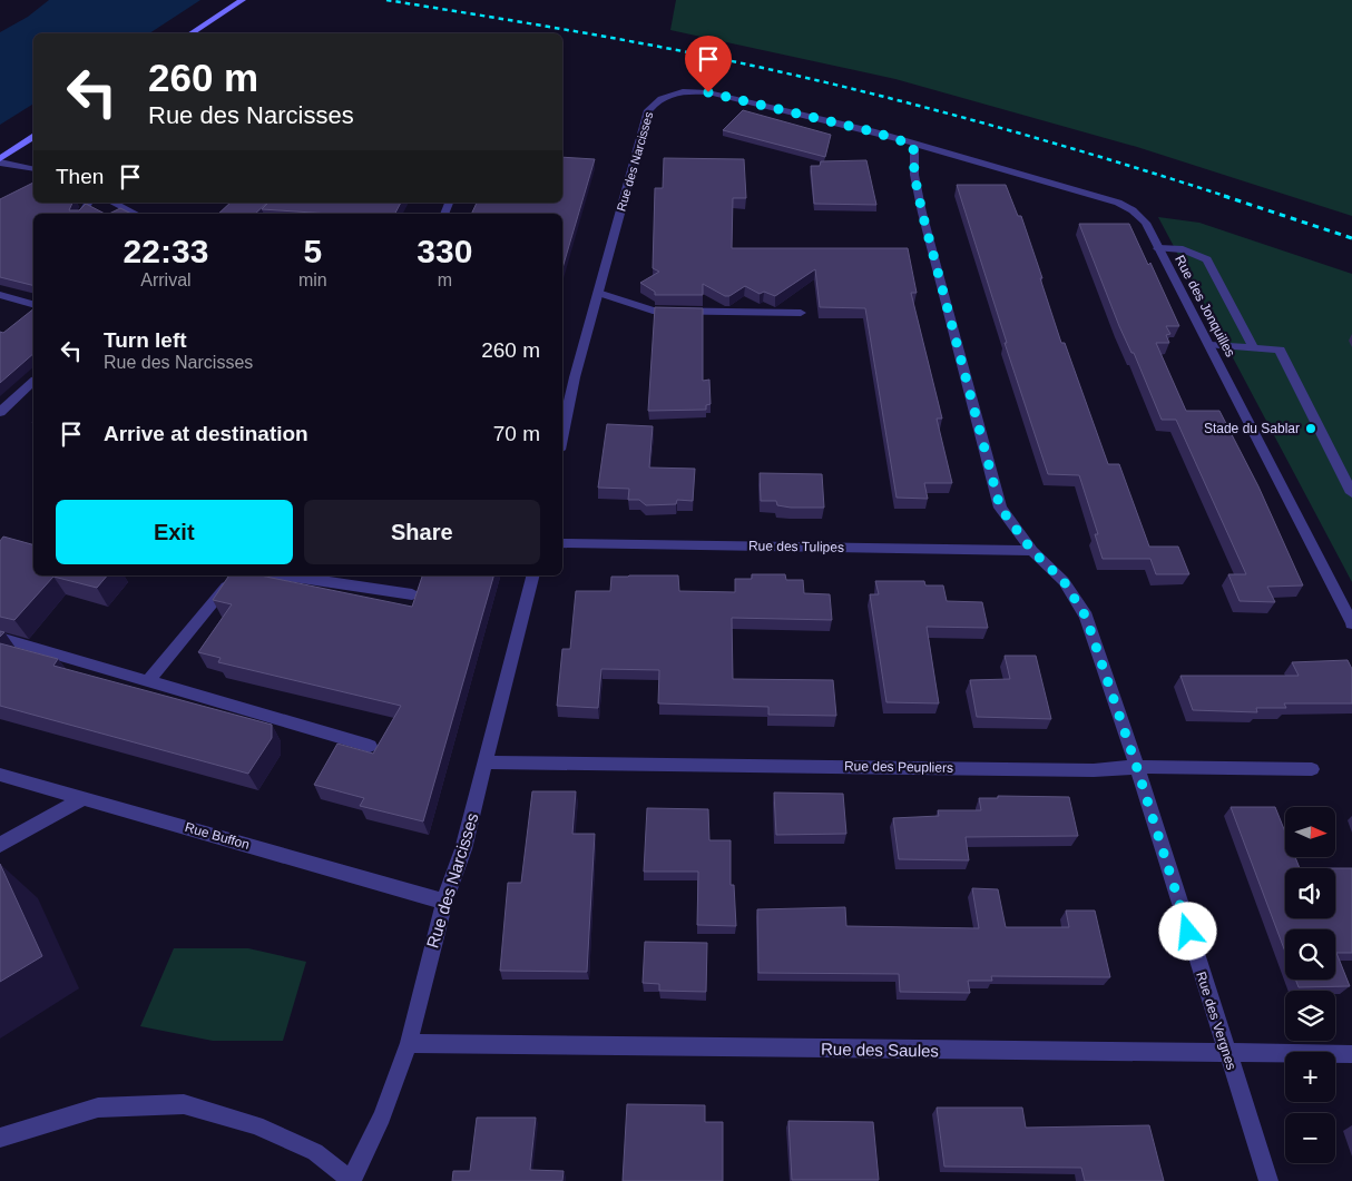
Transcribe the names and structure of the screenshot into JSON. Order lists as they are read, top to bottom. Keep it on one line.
{"streets":{"street":["Rue des Narcisses","Rue des Jonquilles","Rue des Tulipes","Rue des Peupliers","Rue Buffon","Rue des Vergnes","Rue des Saules"]},"crossings":[["Rue des Narcisses","Rue des Jonquilles"],["Rue des Narcisses","Rue des Peupliers"],["Rue des Narcisses","Rue Buffon"],["Rue des Narcisses","Rue des Vergnes"],["Rue des Narcisses","Rue des Saules"],["Rue des Jonquilles","Rue des Vergnes"],["Rue des Tulipes","Rue des Vergnes"],["Rue des Peupliers","Rue des Vergnes"],["Rue des Vergnes","Rue des Saules"]],"places":["Stade du Sablar"],"north":"right","page":{"turn":["260 m","Rue des Narcisses"],"then":"Then","eta":["22:33","Arrival","5","min","330","m"],"list":[{"name":"Turn left","note":"Rue des Narcisses","value":"260 m"},{"name":"Arrive at destination","value":"70 m"}],"buttons":["Exit","Share"],"map_buttons":["+","−"]}}
